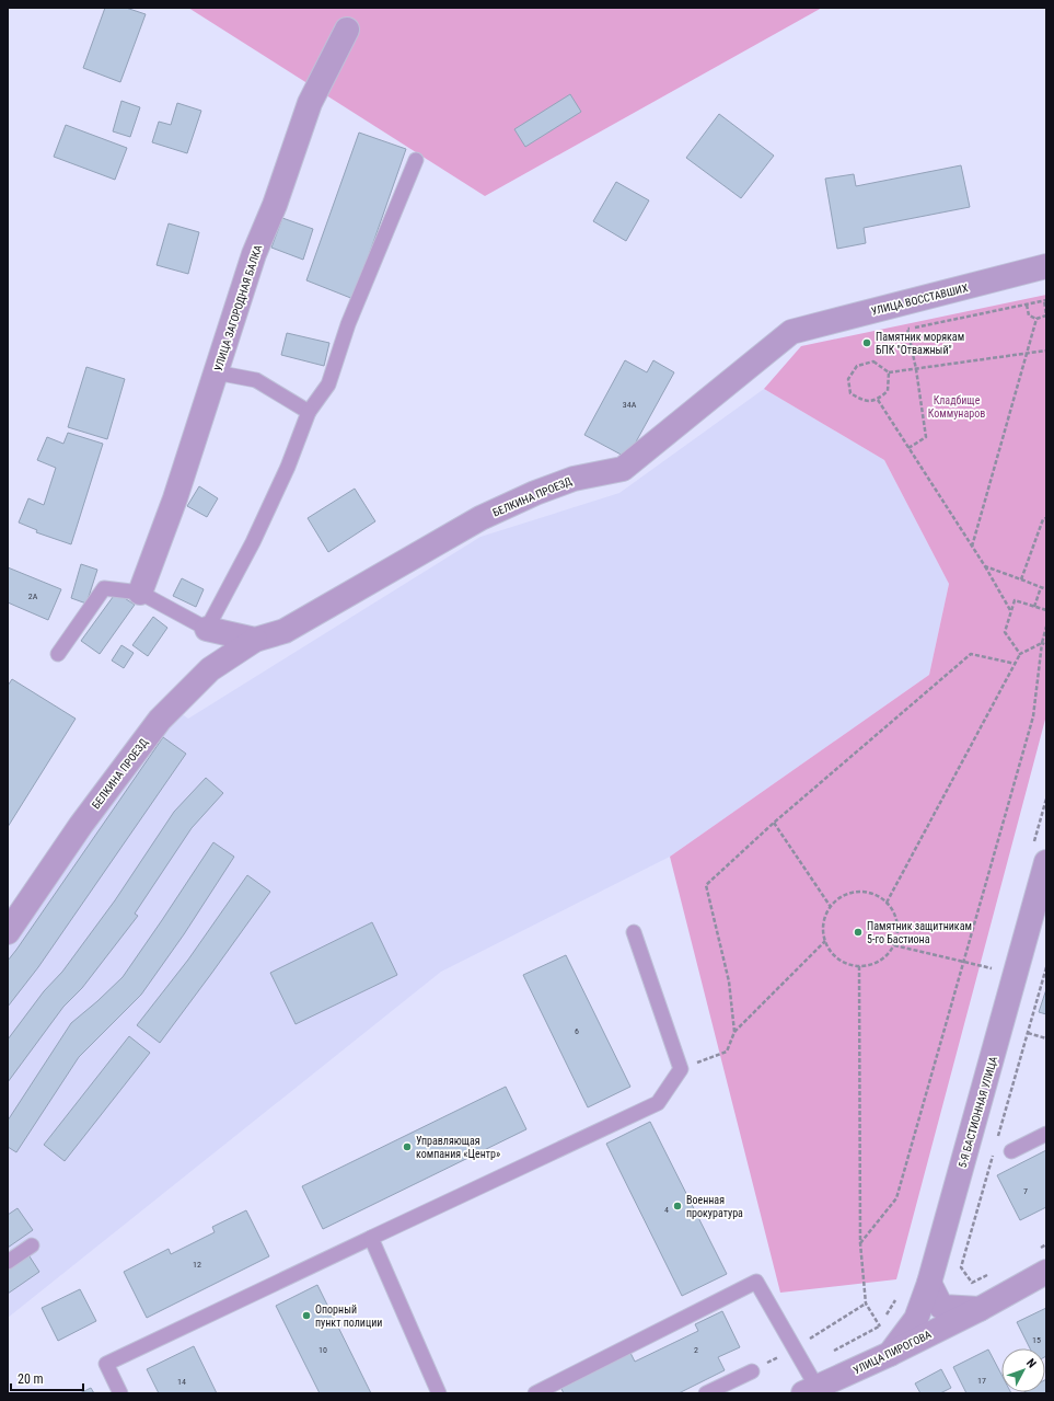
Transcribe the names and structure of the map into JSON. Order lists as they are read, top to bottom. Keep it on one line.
{"streets":{"street":["УЛИЦА ВОССТАВШИХ","УЛИЦА ЗАГОРОДНАЯ БАЛКА","БЕЛКИНА ПРОЕЗД","5-Я БАСТИОННАЯ УЛИЦА","УЛИЦА ПИРОГОВА"]},"crossings":[["УЛИЦА ВОССТАВШИХ","БЕЛКИНА ПРОЕЗД"],["5-Я БАСТИОННАЯ УЛИЦА","УЛИЦА ПИРОГОВА"]],"parks":["Кладбище Коммунаров"],"places":["Памятник морякам БПК \"Отважный\"","Памятник защитникам 5-го Бастиона","Управляющая компания «Центр»","Военная прокуратура","Опорный пункт полиции"],"house_numbers":["34А","2А","6","7","4","12","15","10","2","17","14"],"scale_bar":"20 m","north":"top right"}
